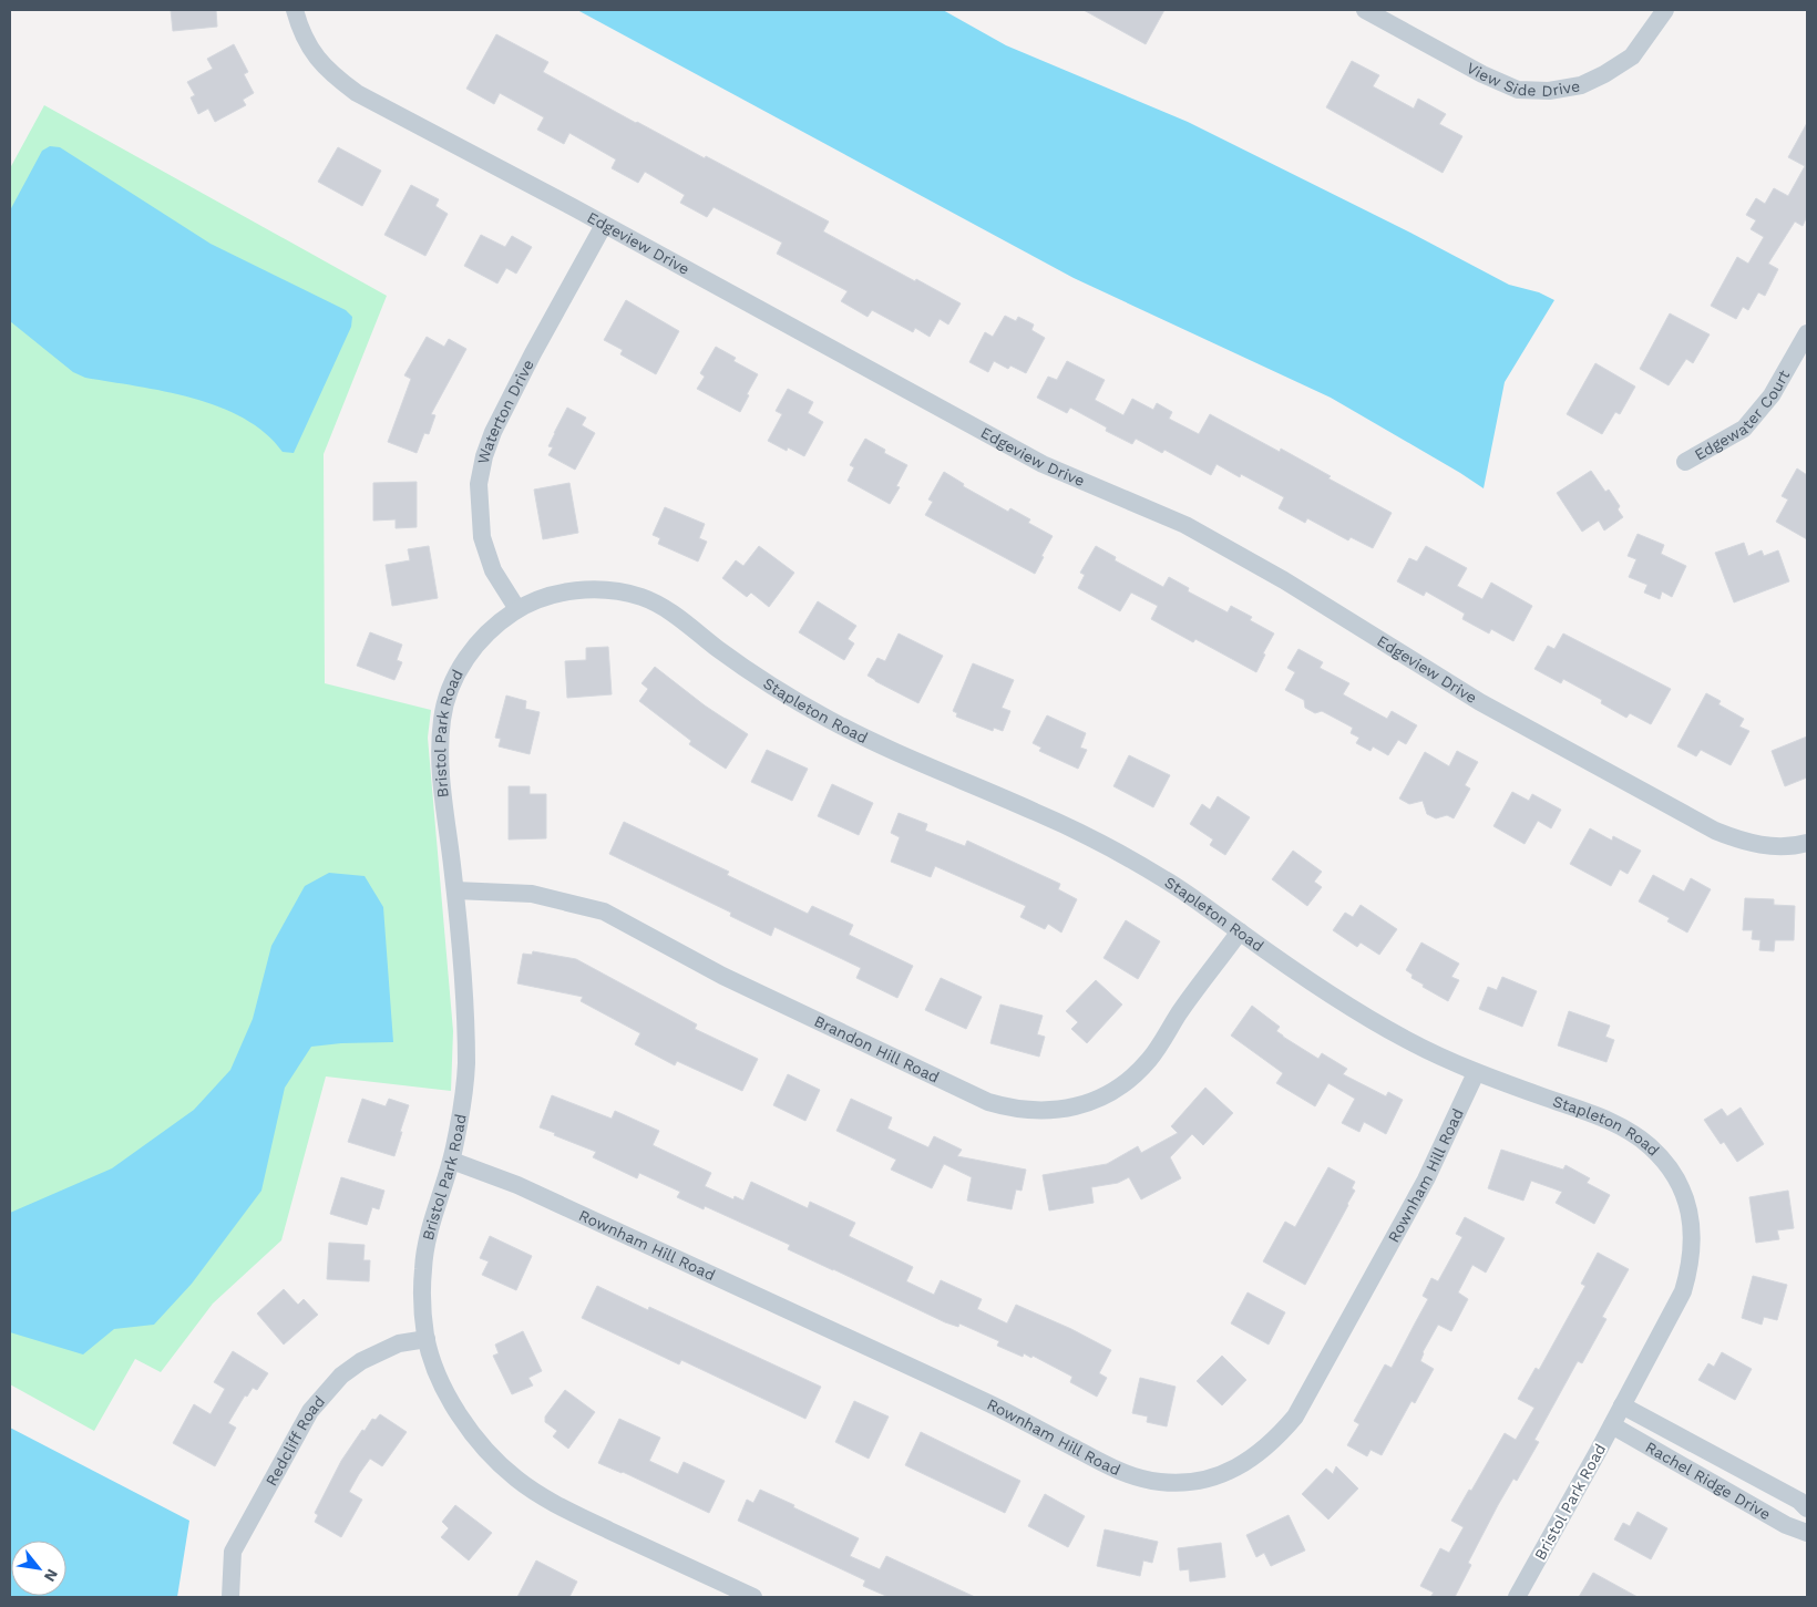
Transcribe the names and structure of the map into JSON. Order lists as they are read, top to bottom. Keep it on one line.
{"streets":{"street":["View Side Drive","Edgeview Drive","Waterton Drive","Edgewater Court","Stapleton Road","Bristol Park Road","Brandon Hill Road","Rownham Hill Road","Redcliff Road","Rachel Ridge Drive"]},"crossings":[["Edgeview Drive","Waterton Drive"],["Waterton Drive","Stapleton Road"],["Waterton Drive","Bristol Park Road"],["Stapleton Road","Bristol Park Road"],["Stapleton Road","Brandon Hill Road"],["Stapleton Road","Rownham Hill Road"],["Stapleton Road","Rachel Ridge Drive"],["Bristol Park Road","Brandon Hill Road"],["Bristol Park Road","Rownham Hill Road"],["Bristol Park Road","Redcliff Road"],["Bristol Park Road","Rachel Ridge Drive"]],"north":"bottom right"}
